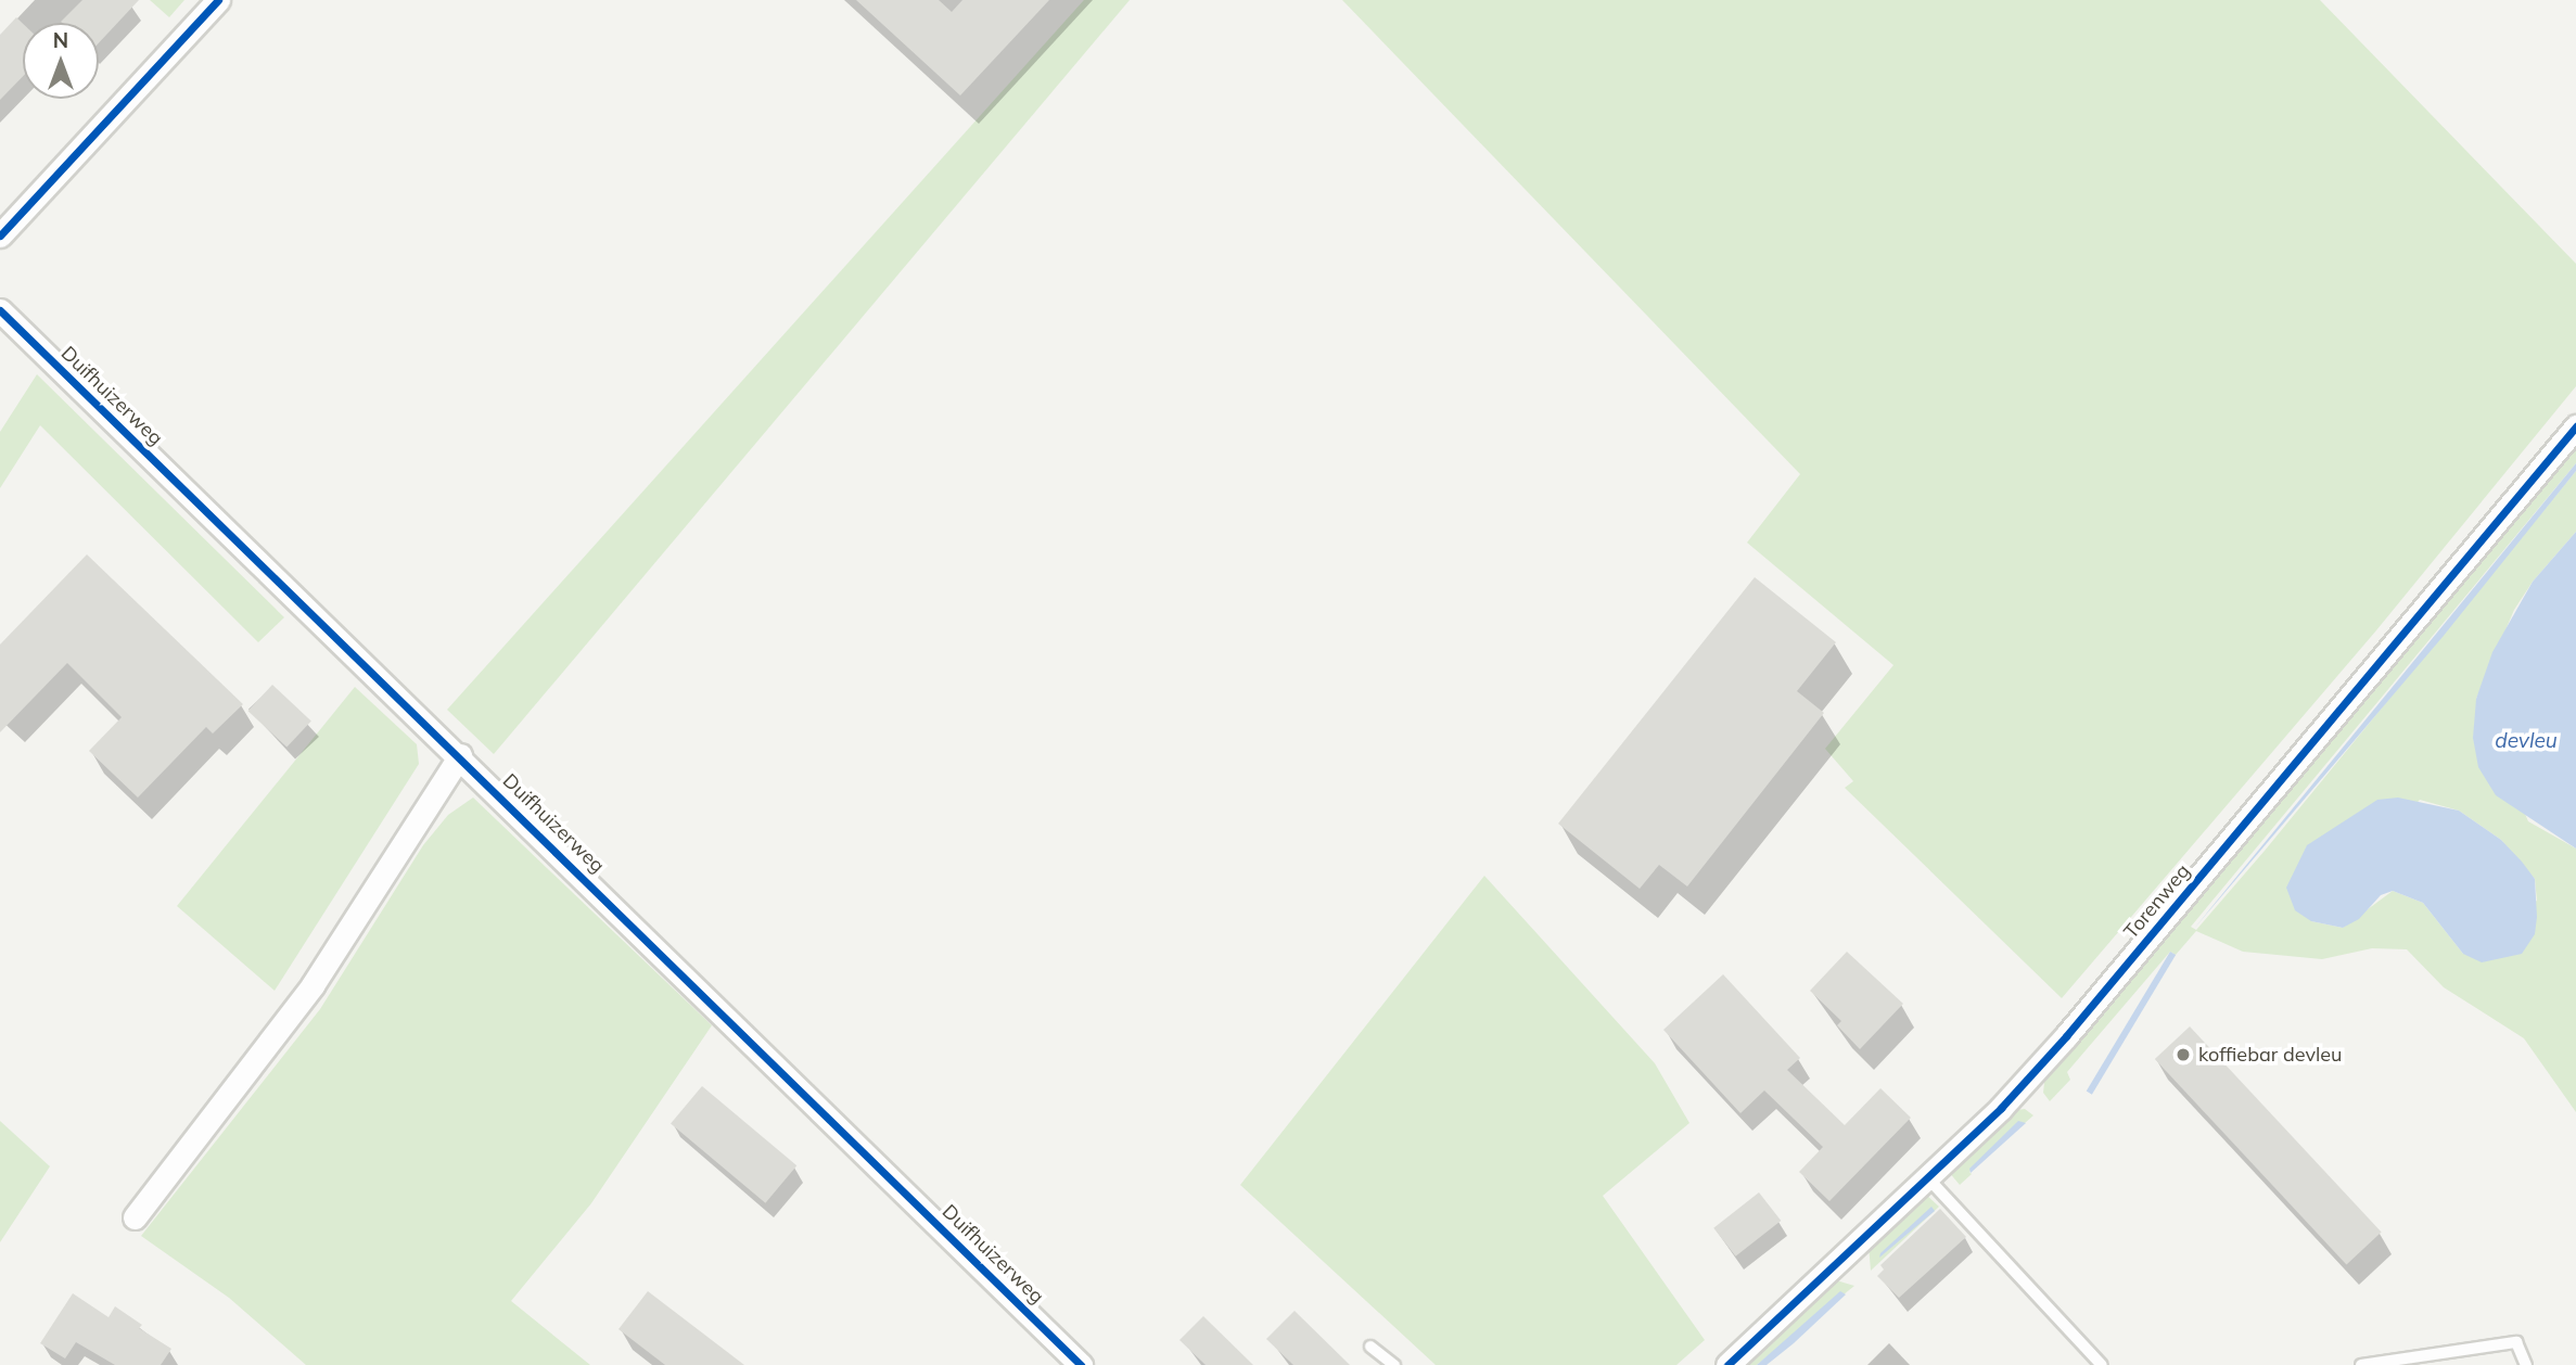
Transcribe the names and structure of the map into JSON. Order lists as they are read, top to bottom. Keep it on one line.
{"streets":{"street":["Duifhuizerweg","Torenweg"]},"water":["devleu"],"places":["koffiebar devleu"],"north":"top"}
